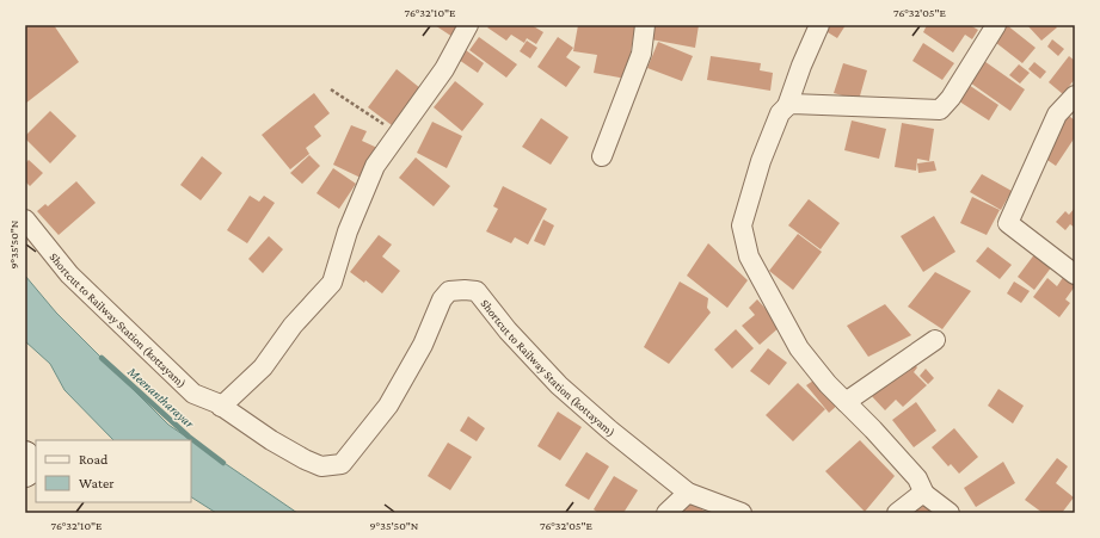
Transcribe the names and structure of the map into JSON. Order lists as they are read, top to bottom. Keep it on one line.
{"streets":{"street":["Shortcut to Railway Station (kottayam)"]},"water":["Meenantharayar"],"legend":["Road","Water"],"coordinates":["76°32'10\"E","76°32'05\"E","9°35'50\"N"]}
